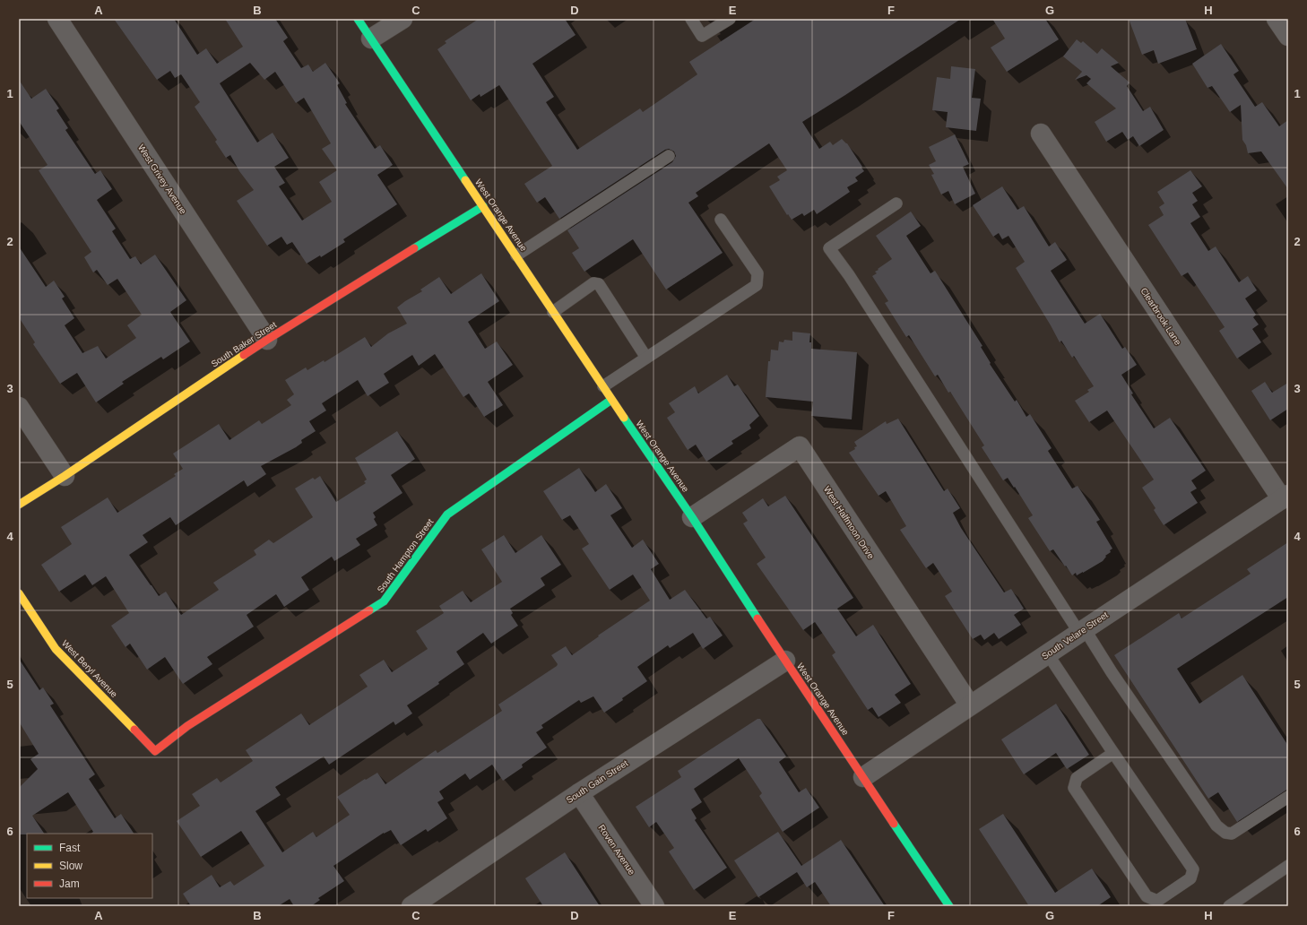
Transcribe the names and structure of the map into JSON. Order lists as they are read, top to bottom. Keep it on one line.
{"streets":{"street":["West Grivey Avenue","West Orange Avenue","Clearbrook Lane","South Baker Street","West Halfmoon Drive","South Hampton Street","South Velare Street","West Beryl Avenue","South Gain Street","Roven Avenue"]},"crossings":[["West Grivey Avenue","South Baker Street"],["West Orange Avenue","South Baker Street"],["West Orange Avenue","West Halfmoon Drive"],["West Orange Avenue","South Hampton Street"],["West Orange Avenue","South Velare Street"],["West Orange Avenue","South Gain Street"],["Clearbrook Lane","South Velare Street"],["West Halfmoon Drive","South Velare Street"],["South Hampton Street","West Beryl Avenue"],["South Gain Street","Roven Avenue"]],"legend":["Fast","Slow","Jam"],"grid":{"columns":["A","B","C","D","E","F","G","H"],"rows":["1","2","3","4","5","6"]}}
